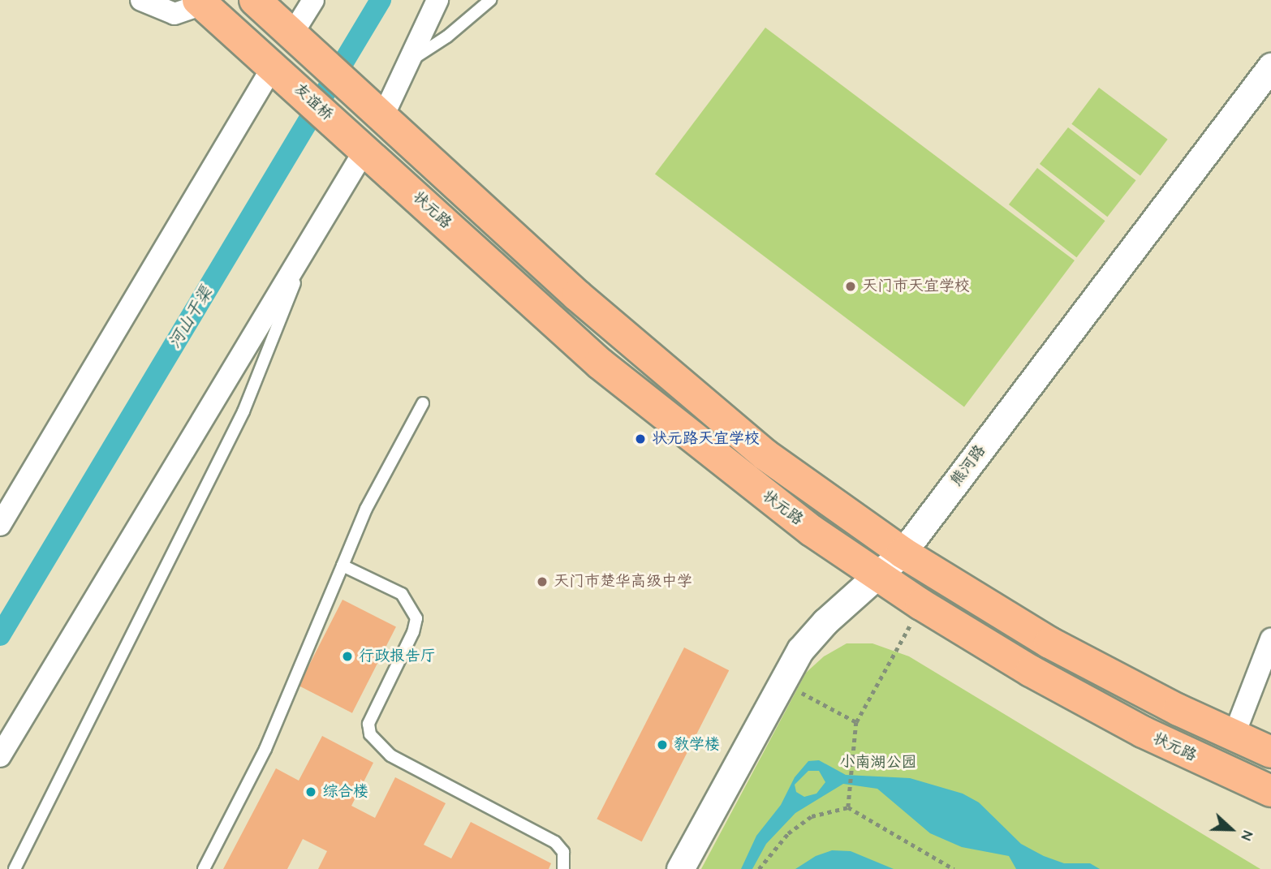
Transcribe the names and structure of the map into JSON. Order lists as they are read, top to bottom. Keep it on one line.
{"streets":{"main road":["友谊桥","状元路"],"street":["熊河路"]},"crossings":[["友谊桥","状元路"],["状元路","熊河路"]],"water":["河山干渠"],"parks":["小南湖公园"],"places":["天门市天宜学校","状元路天宜学校","天门市楚华高级中学","行政报告厅","教学楼","综合楼"],"north":"right"}
